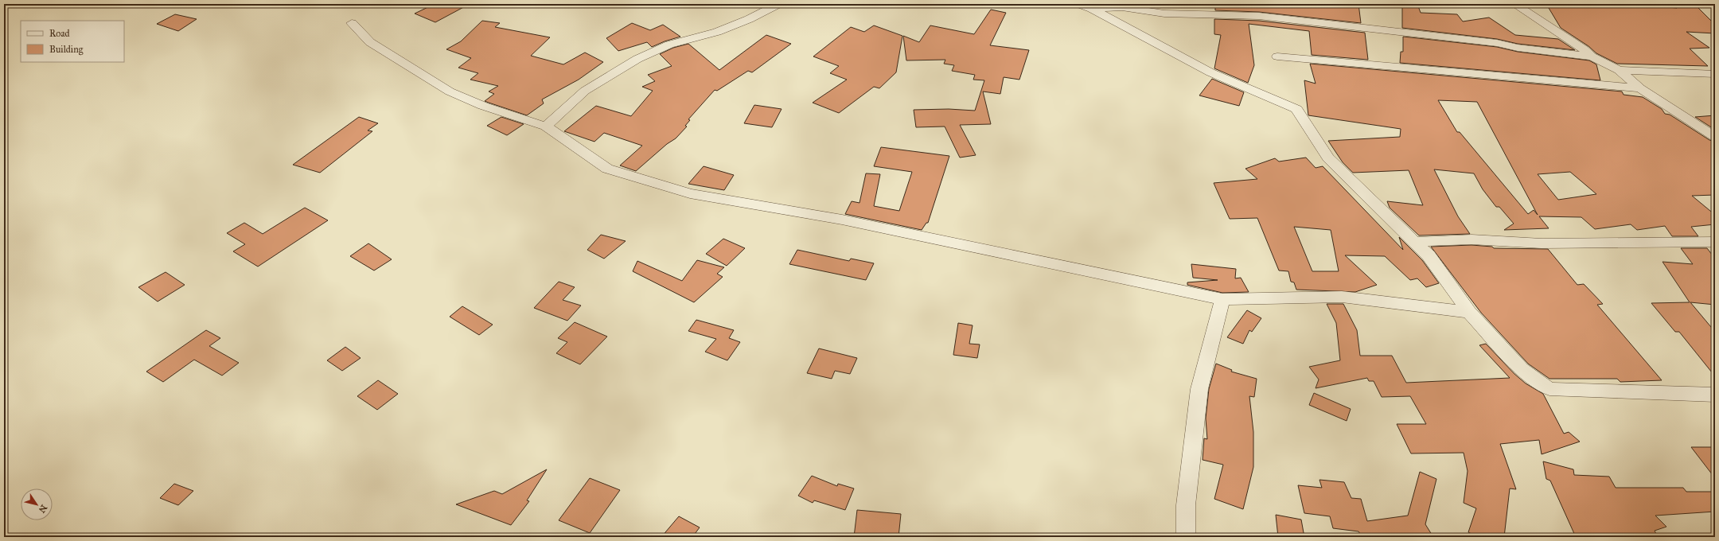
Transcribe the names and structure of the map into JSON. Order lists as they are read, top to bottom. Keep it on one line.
{"legend":["Road","Building"],"north":"bottom right"}
